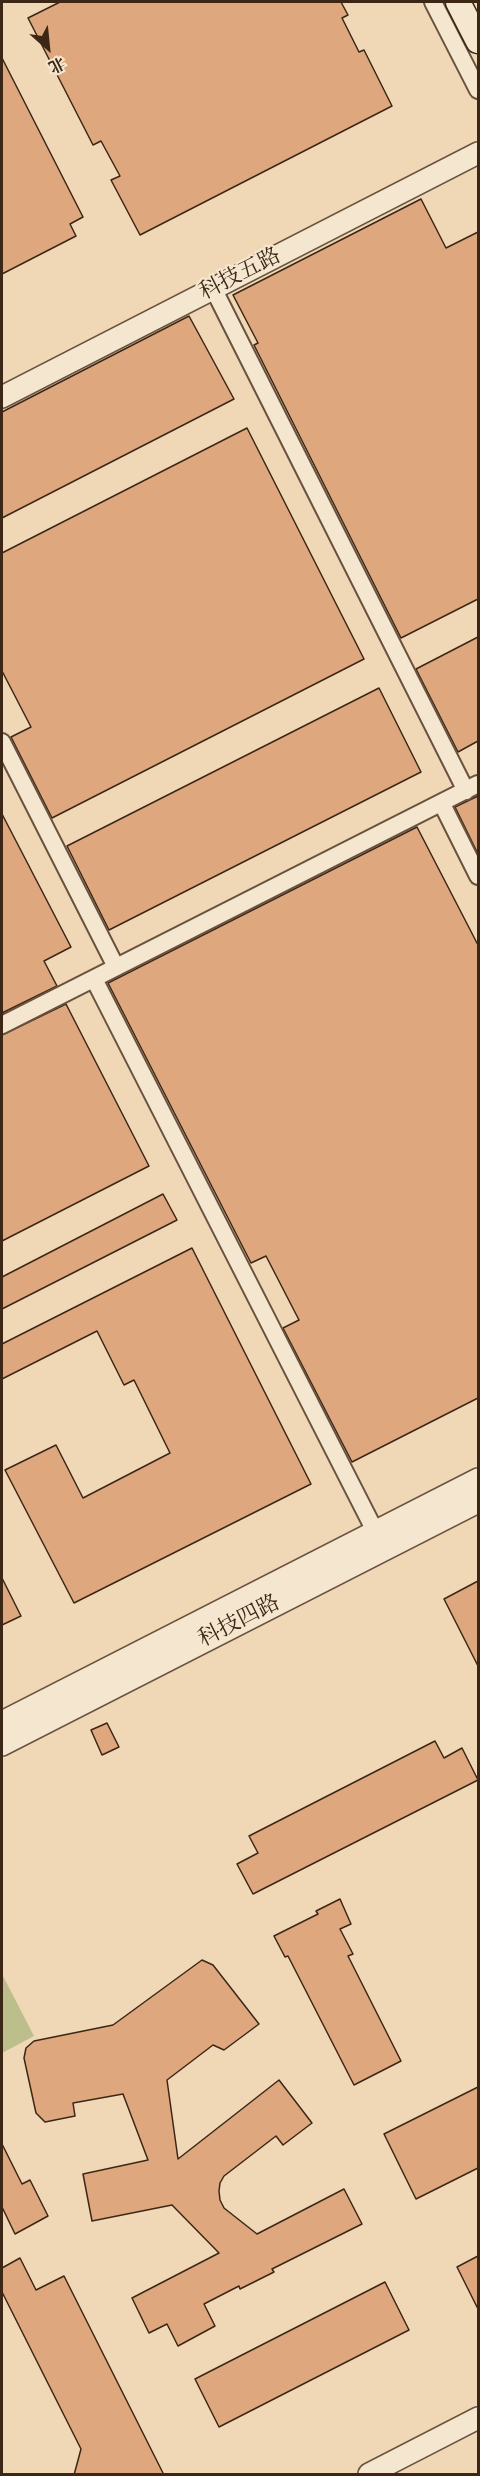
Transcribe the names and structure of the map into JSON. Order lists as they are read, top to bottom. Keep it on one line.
{"streets":{"street":["科技五路","科技四路"]},"north":"bottom right"}
